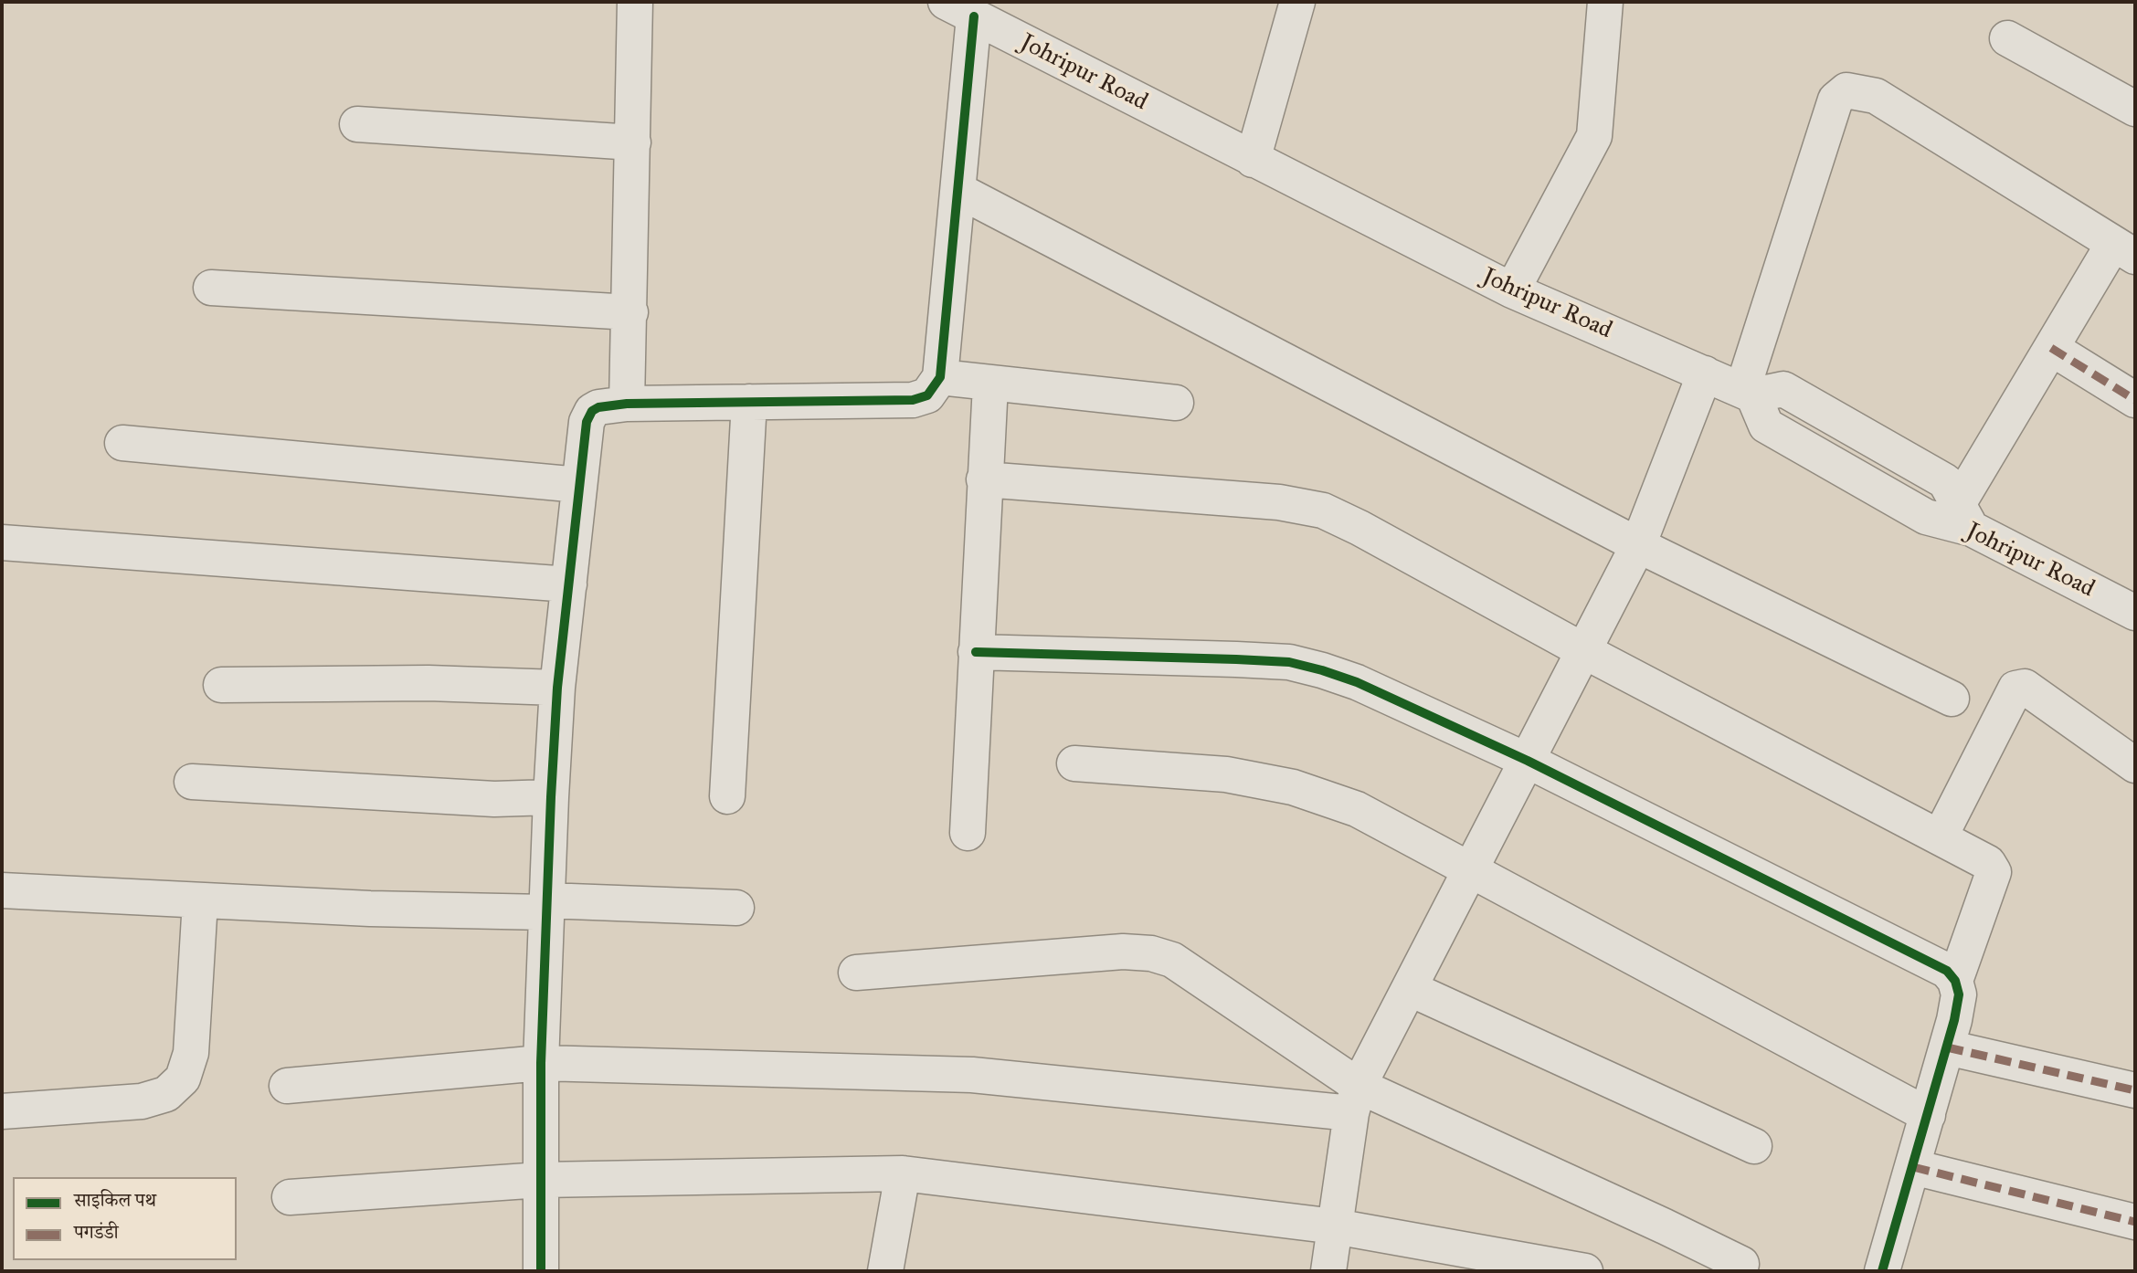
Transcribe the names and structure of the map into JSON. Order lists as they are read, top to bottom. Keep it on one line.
{"streets":{"street":["Johripur Road"]},"legend":["साइकिल पथ","पगडंडी"]}
